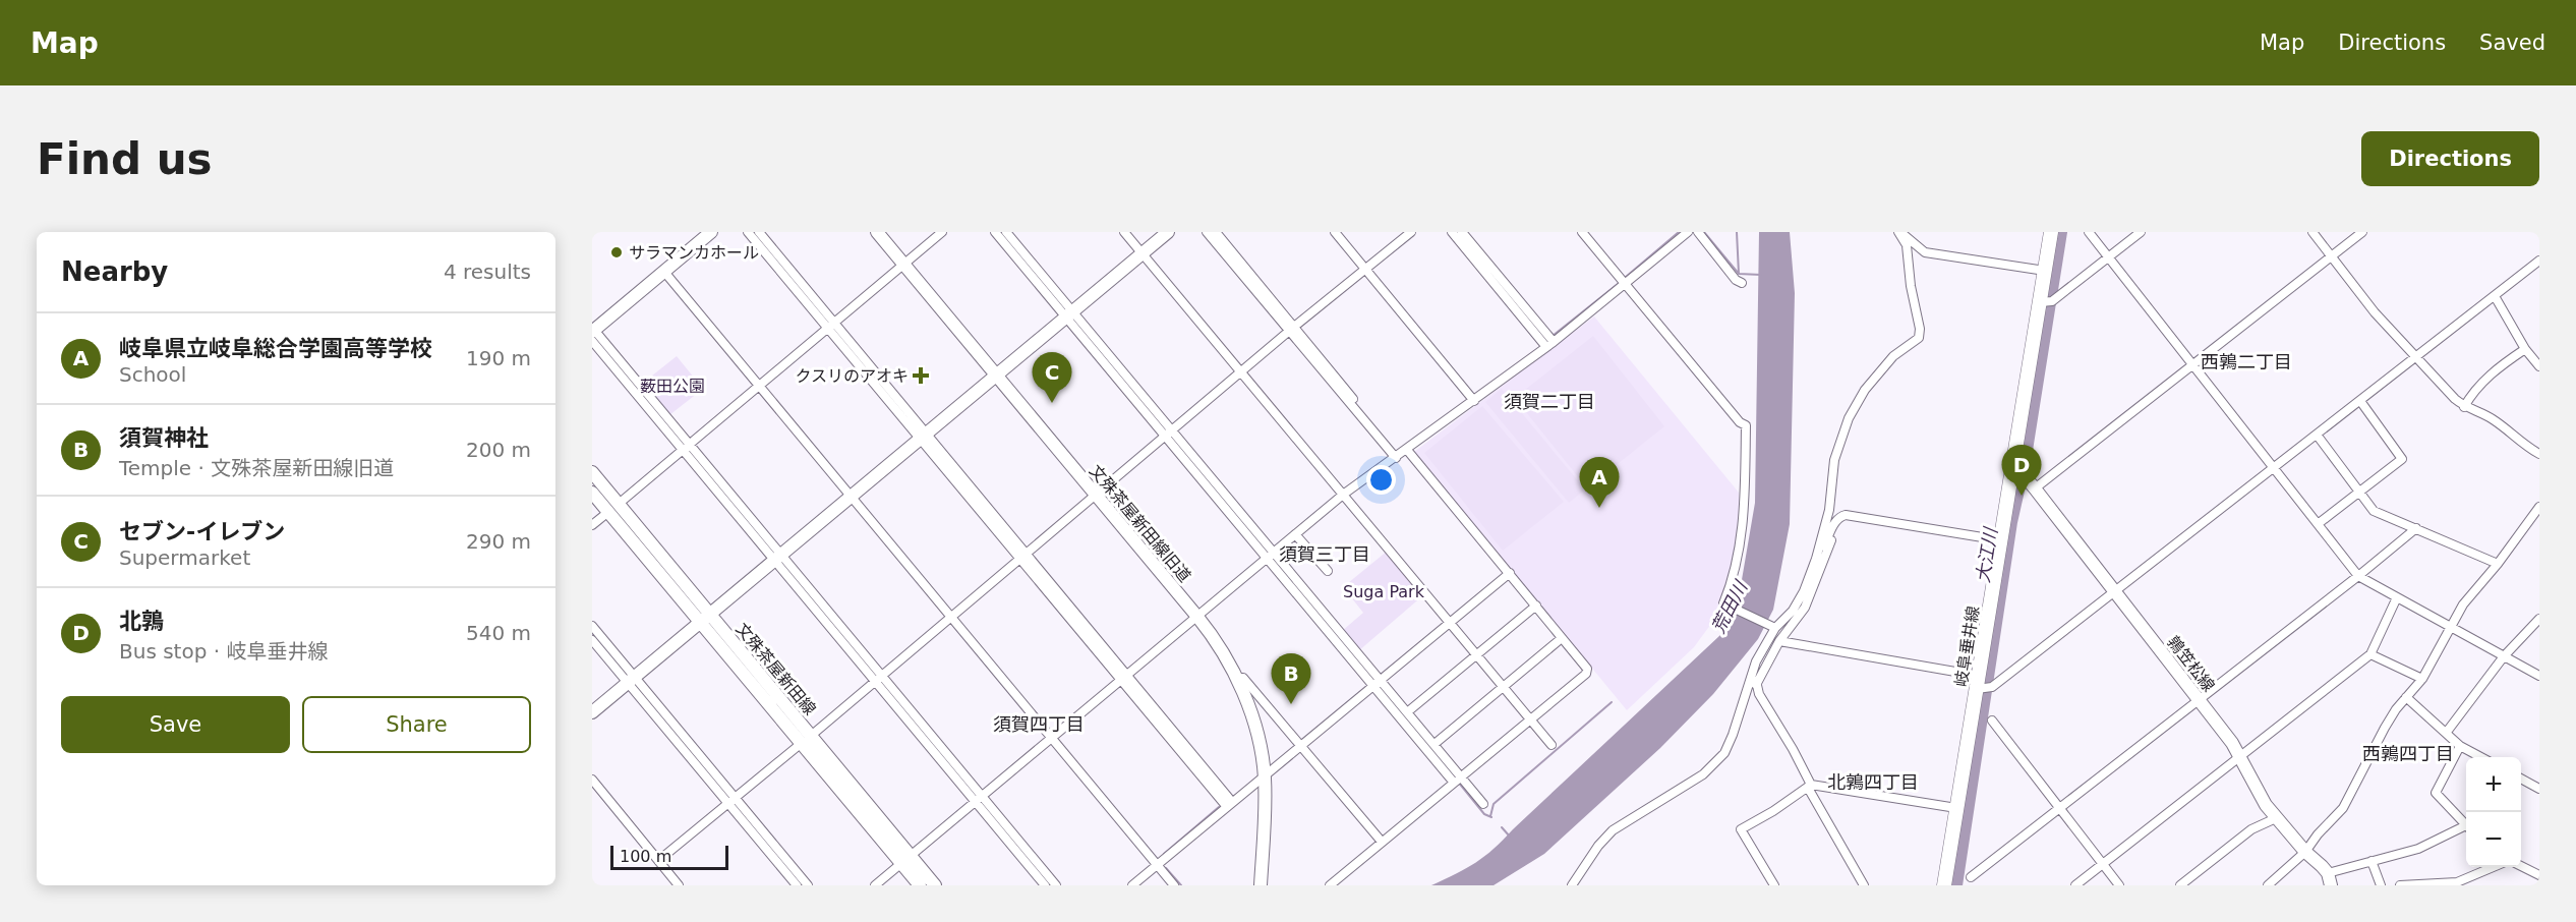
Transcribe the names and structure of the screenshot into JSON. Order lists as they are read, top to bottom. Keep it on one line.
{"streets":{"main road":["岐阜垂井線"],"street":["文殊茶屋新田線旧道","鶉笠松線","文殊茶屋新田線"]},"crossings":[["岐阜垂井線","鶉笠松線"]],"districts":["西鶉二丁目","須賀二丁目","須賀三丁目","須賀四丁目","西鶉四丁目","北鶉四丁目"],"water":["大江川","荒田川"],"parks":["薮田公園","Suga Park"],"places":{"other":["サラマンカホール"],"health":["クスリのアオキ"]},"scale_bar":"100 m","page":{"header":"Map","nav":["Map","Directions","Saved"],"buttons":["Directions",["Save","Share"]],"title":"Find us","heading":["Nearby","4 results"],"list":[{"mark":"A","name":"岐阜県立岐阜総合学園高等学校","note":"School","value":"190 m"},{"mark":"B","name":"須賀神社","note":"Temple · 文殊茶屋新田線旧道","value":"200 m"},{"mark":"C","name":"セブン-イレブン","note":"Supermarket","value":"290 m"},{"mark":"D","name":"北鶉","note":"Bus stop · 岐阜垂井線","value":"540 m"}],"pins":["C","D","A","B"],"map_buttons":["+","−"],"scale":"100 m"}}
